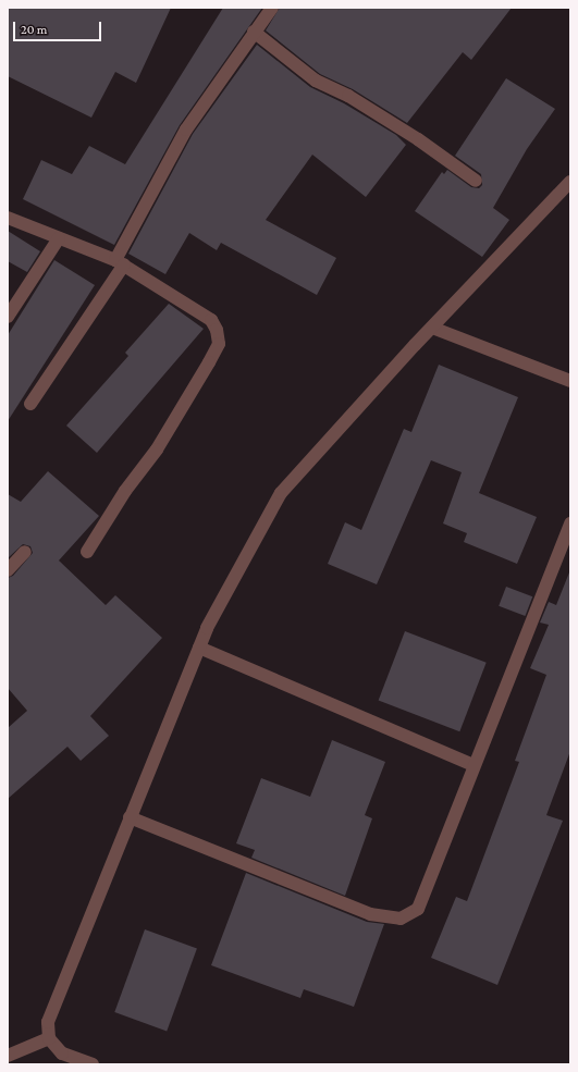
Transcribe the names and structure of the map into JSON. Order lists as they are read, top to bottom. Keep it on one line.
{"scale_bar":"20 m"}
